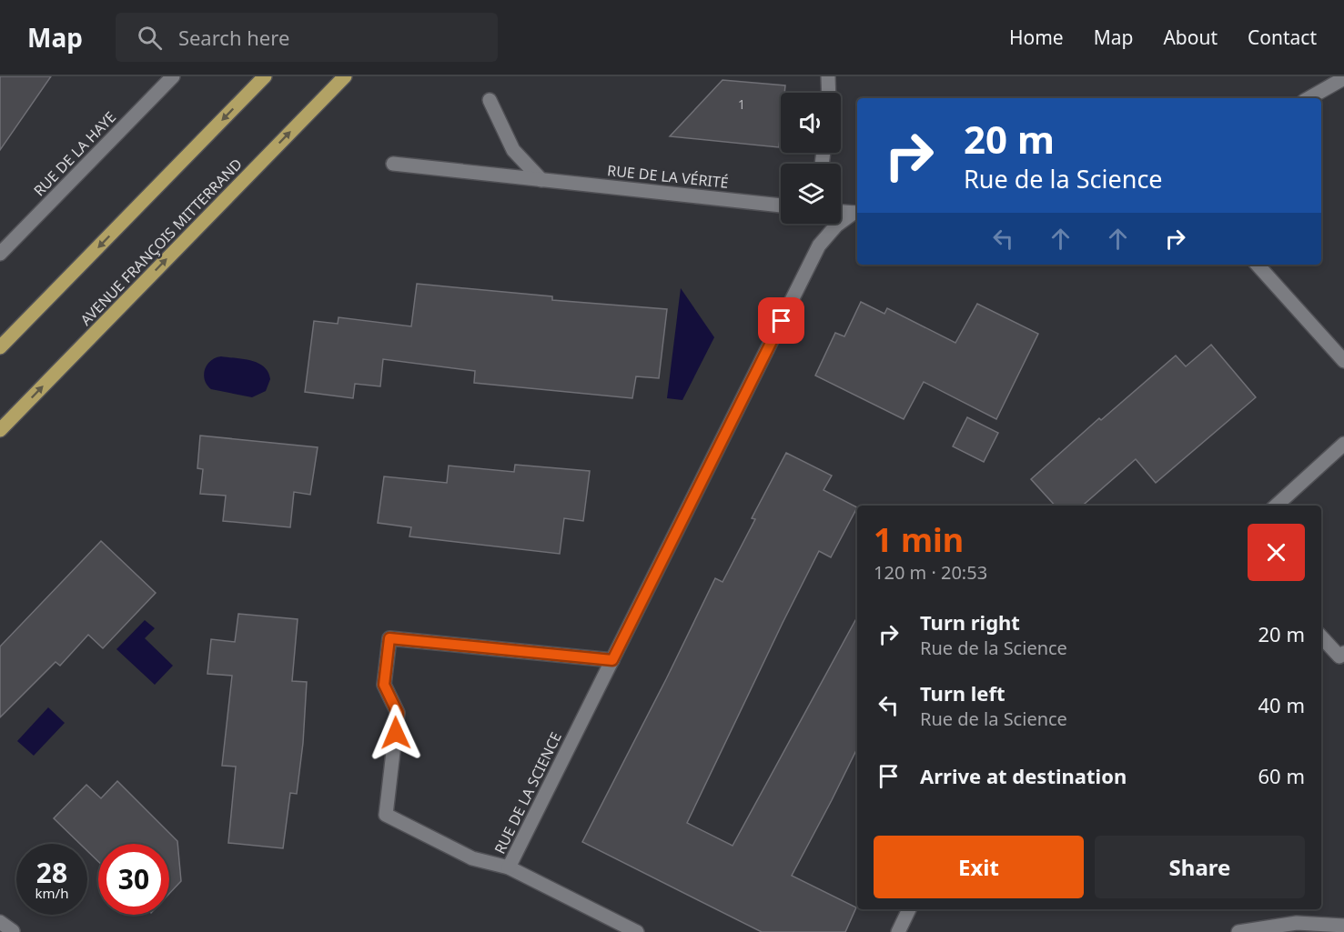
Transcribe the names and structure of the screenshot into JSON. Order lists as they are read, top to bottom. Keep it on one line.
{"streets":{"main road":["AVENUE FRANÇOIS MITTERRAND"],"street":["RUE DE LA HAYE","RUE DE LA VÉRITÉ","RUE DE LA SCIENCE"]},"house_numbers":["1"],"page":{"header":"Map","search":"Search here","nav":["Home","Map","About","Contact"],"turn":["20 m","Rue de la Science"],"heading":["1 min","120 m · 20:53"],"list":[{"name":"Turn right","note":"Rue de la Science","value":"20 m"},{"name":"Turn left","note":"Rue de la Science","value":"40 m"},{"name":"Arrive at destination","value":"60 m"}],"buttons":["Exit","Share"],"speed":"28 km/h","limit":"30"}}
